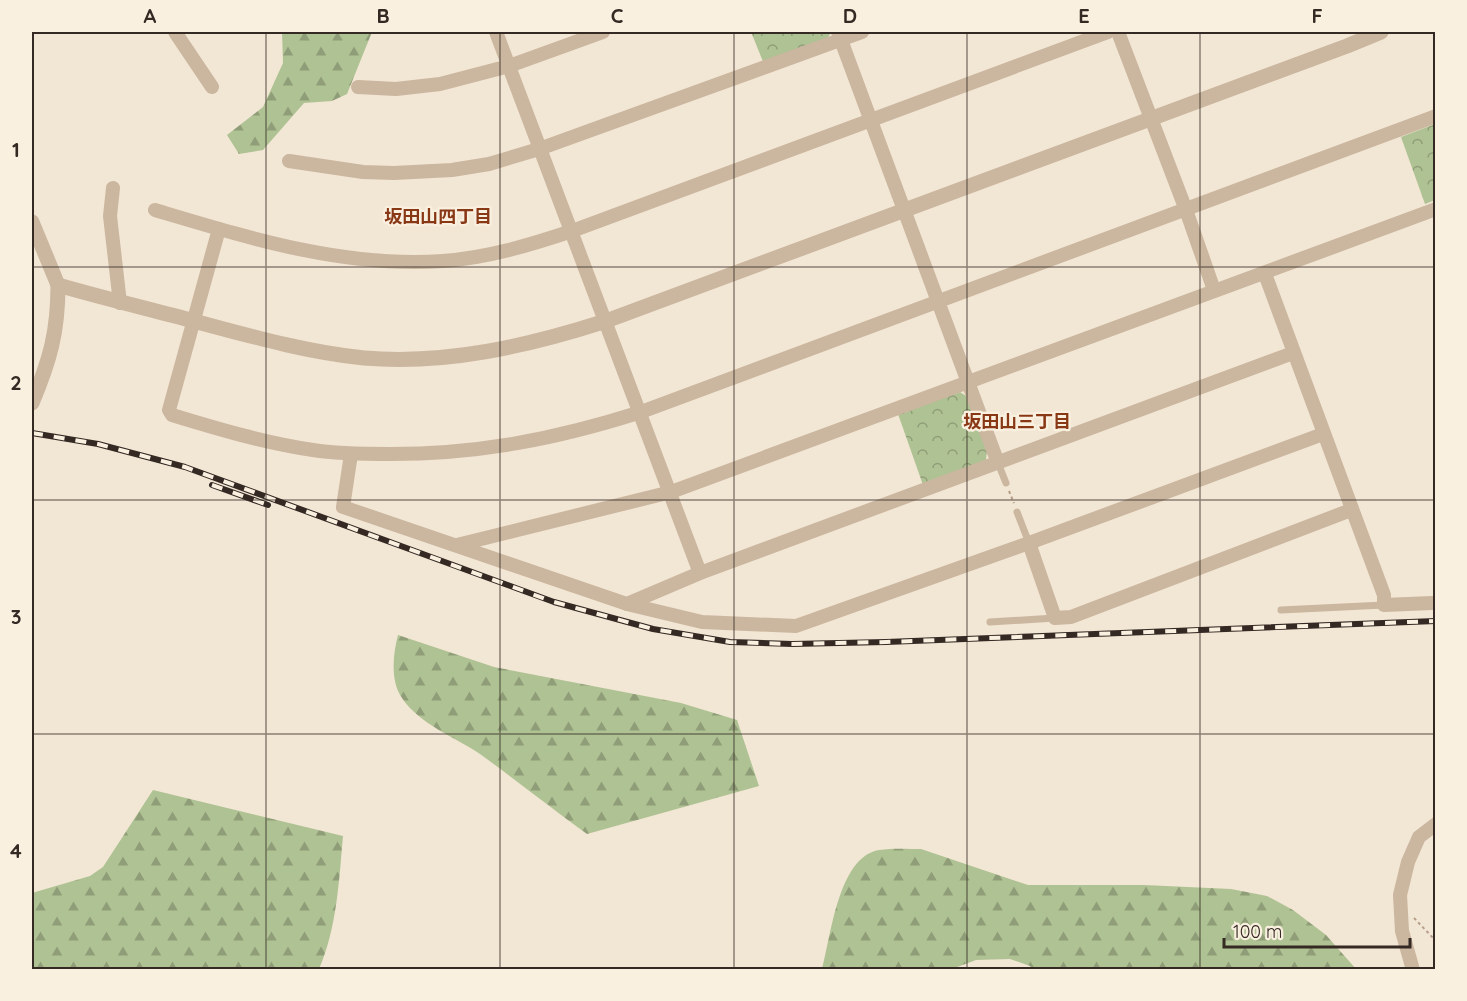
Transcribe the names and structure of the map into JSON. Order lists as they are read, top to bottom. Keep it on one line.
{"districts":["坂田山四丁目","坂田山三丁目"],"scale_bar":"100 m","grid":{"columns":["A","B","C","D","E","F"],"rows":["1","2","3","4"]}}
